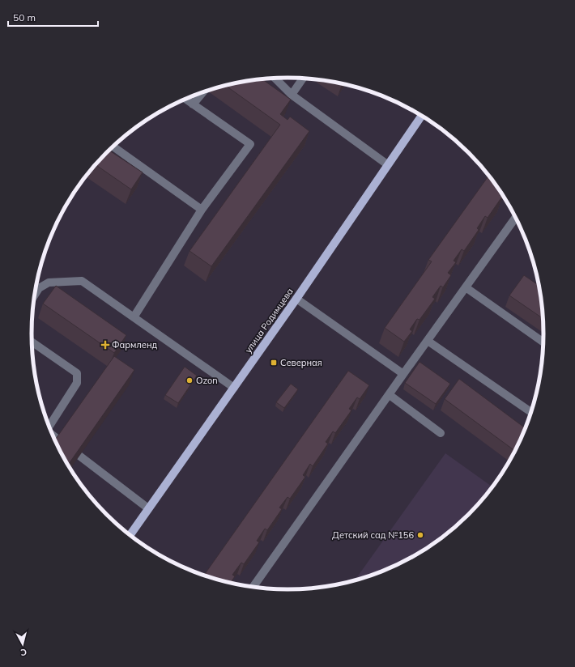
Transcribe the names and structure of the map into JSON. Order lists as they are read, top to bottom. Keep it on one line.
{"streets":{"main road":["улица Родимцева"]},"places":{"health":["Фармленд"],"transit":["Северная"],"other":["Ozon","Детский сад №156"]},"scale_bar":"50 m","north":"bottom"}
